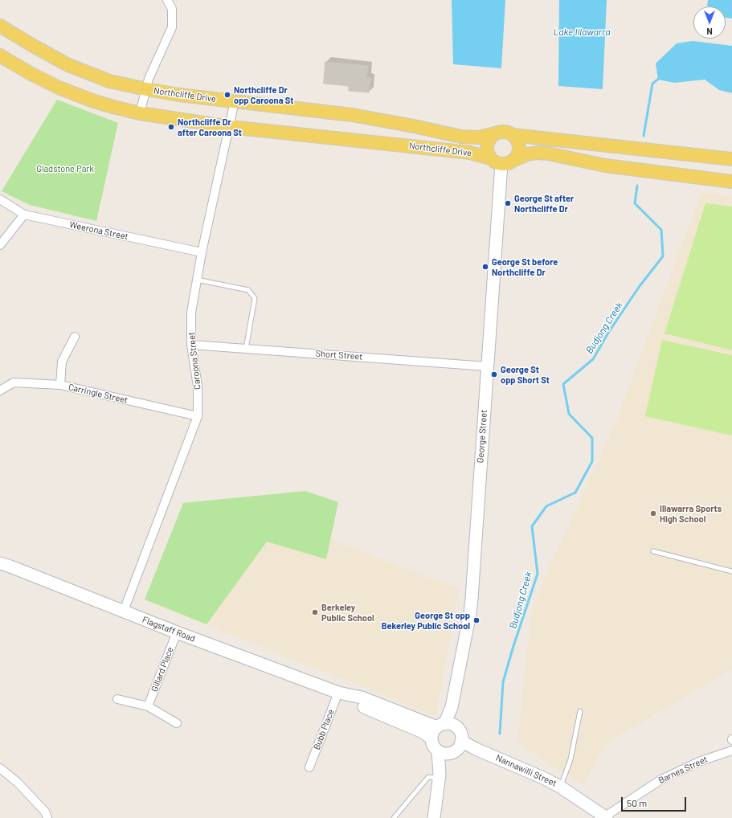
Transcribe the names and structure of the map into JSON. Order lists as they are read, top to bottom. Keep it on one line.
{"streets":{"main road":["Northcliffe Drive","George Street","Flagstaff Road","Nannawilli Street"],"street":["Weerona Street","Short Street","Caroona Street","Carringle Street","Gillard Place","Bubb Place","Barnes Street"]},"crossings":[["Northcliffe Drive","Caroona Street"],["Northcliffe Drive","George Street"],["Weerona Street","Caroona Street"],["Short Street","Caroona Street"],["Short Street","George Street"],["Caroona Street","Carringle Street"],["Caroona Street","Flagstaff Road"],["George Street","Flagstaff Road"],["Flagstaff Road","Gillard Place"],["Flagstaff Road","Bubb Place"],["Barnes Street","Nannawilli Street"]],"water":["Lake Illawarra","Budjong Creek"],"parks":["Gladstone Park"],"places":["Northcliffe Dr opp Caroona St","Northcliffe Dr after Caroona St","George St after Northcliffe Dr","George St before Northcliffe Dr","George St opp Short St","Illawarra Sports High School","Berkeley Public School","George St opp Bekerley Public School"],"scale_bar":"50 m","north":"bottom"}
